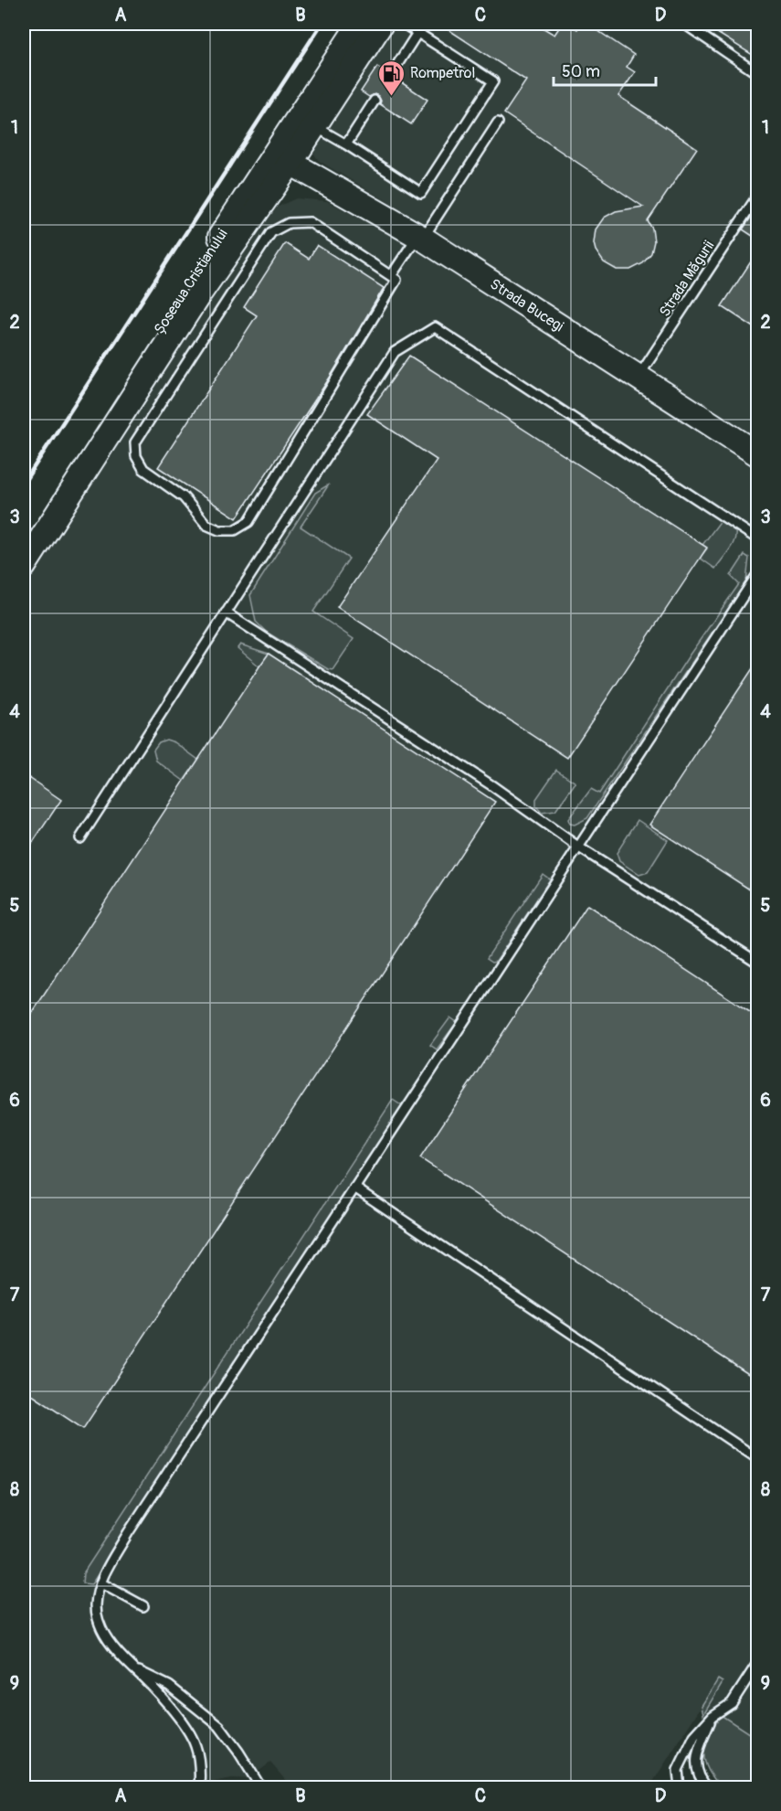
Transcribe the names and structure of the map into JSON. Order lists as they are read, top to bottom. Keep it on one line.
{"streets":{"main road":["Șoseaua Cristianului","Strada Bucegi"],"lane":["Strada Măgurii"]},"crossings":[["Strada Măgurii","Strada Bucegi"],["Șoseaua Cristianului","Strada Bucegi"]],"places":{"fuel station":["Rompetrol"]},"scale_bar":"50 m","grid":{"columns":["A","B","C","D"],"rows":["1","2","3","4","5","6","7","8","9"]}}
